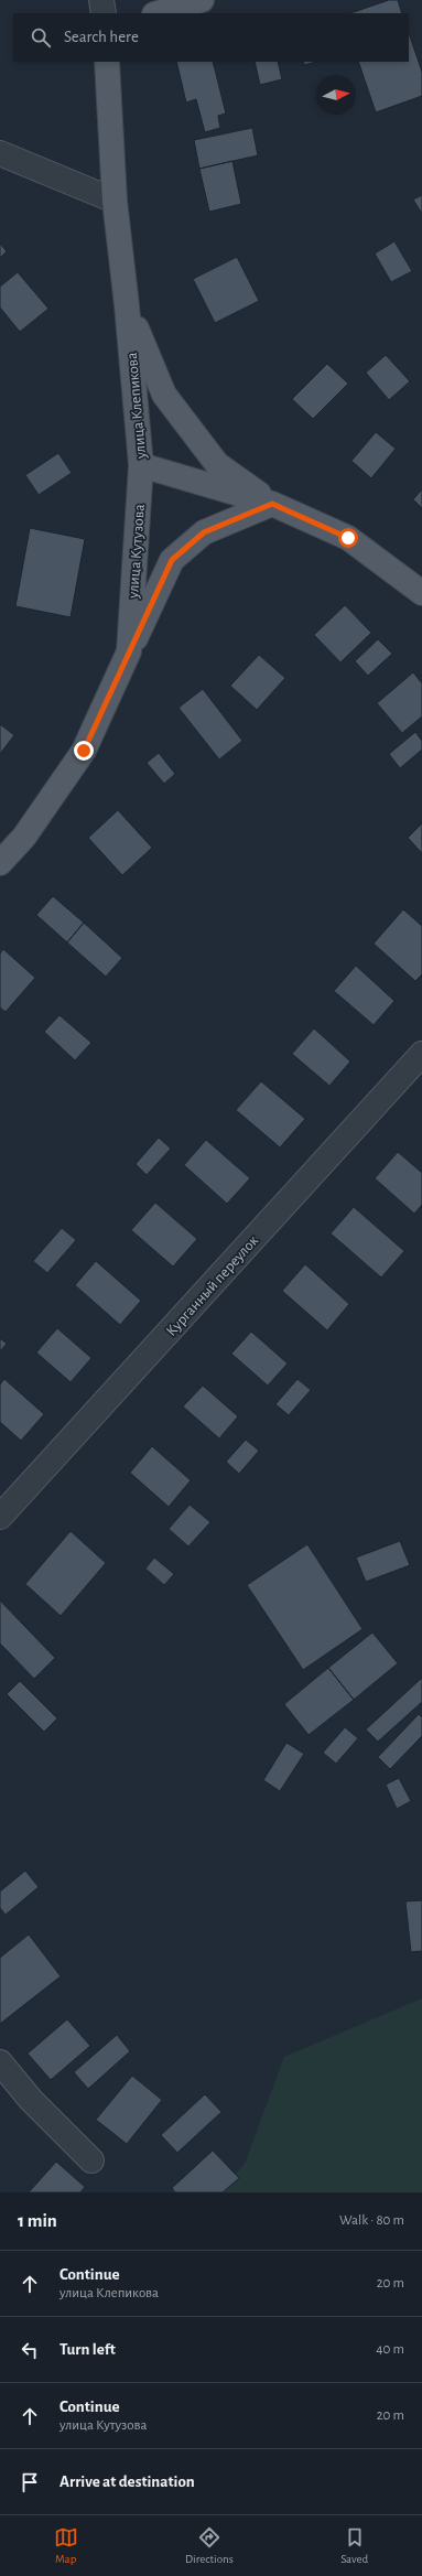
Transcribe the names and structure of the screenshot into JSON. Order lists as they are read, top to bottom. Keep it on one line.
{"streets":{"main road":["улица Клепикова","улица Кутузова"],"street":["Курганный переулок"]},"crossings":[["улица Клепикова","улица Кутузова"]],"north":"right","page":{"search":"Search here","heading":["1 min","Walk · 80 m"],"list":[["Continue","улица Клепикова","20 m"],["Turn left","40 m"],["Continue","улица Кутузова","20 m"],"Arrive at destination"],"nav":["Map","Directions","Saved"]}}
